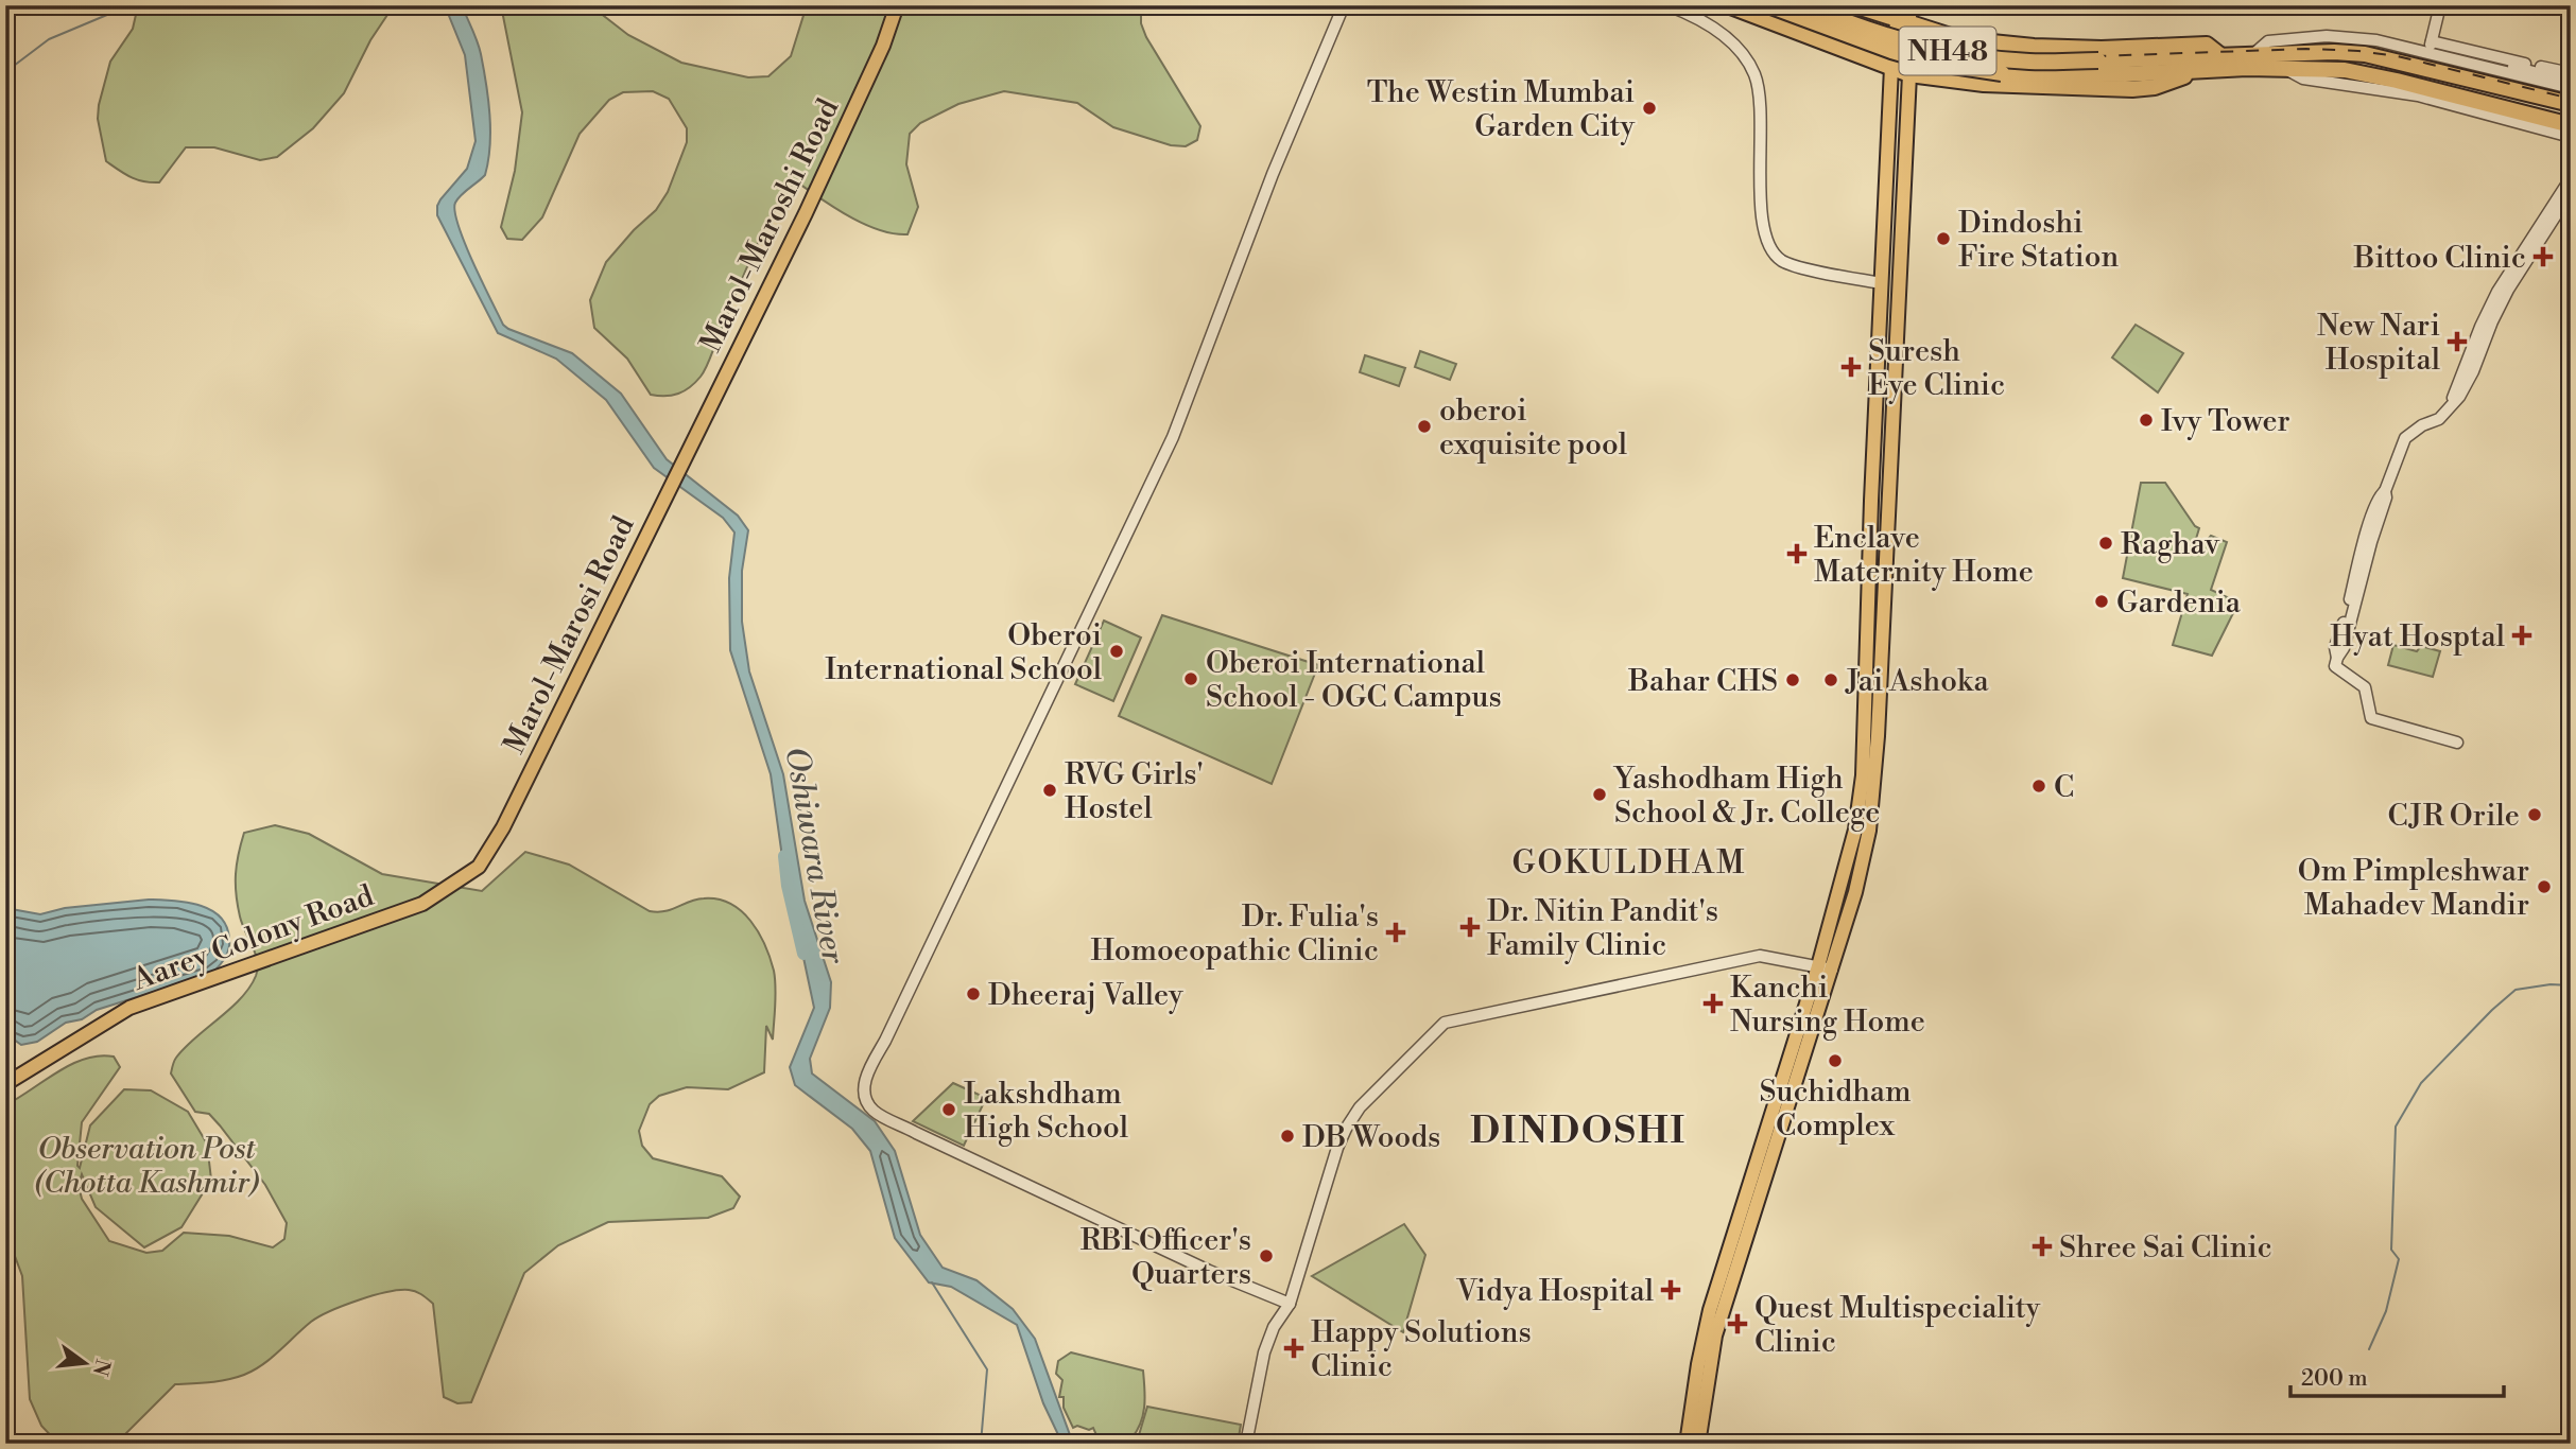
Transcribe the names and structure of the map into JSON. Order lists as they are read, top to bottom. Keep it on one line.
{"streets":{"highway":["NH48"],"main road":["Marol-Maroshi Road","Marol-Marosi Road","Aarey Colony Road"]},"crossings":[["Marol-Maroshi Road","Marol-Marosi Road"],["Marol-Marosi Road","Aarey Colony Road"]],"districts":["GOKULDHAM","DINDOSHI"],"water":["Oshiwara River"],"parks":["Observation Post (Chotta Kashmir)"],"places":{"other":["The Westin Mumbai Garden City","Dindoshi Fire Station","Ivy Tower","oberoi exquisite pool","Raghav","Gardenia","Oberoi International School","Oberoi International School - OGC Campus","Bahar CHS","Jai Ashoka","C","RVG Girls' Hostel","Yashodham High School & Jr. College","CJR Orile","Om Pimpleshwar Mahadev Mandir","Dheeraj Valley","Suchidham Complex","Lakshdham High School","DB Woods","RBI Officer's Quarters"],"health":["Bittoo Clinic","New Nari Hospital","Suresh Eye Clinic","Enclave Maternity Home","Hyat Hosptal","Dr. Nitin Pandit's Family Clinic","Dr. Fulia's Homoeopathic Clinic","Kanchi Nursing Home","Shree Sai Clinic","Vidya Hospital","Quest Multispeciality Clinic","Happy Solutions Clinic"]},"scale_bar":"200 m","north":"right"}
